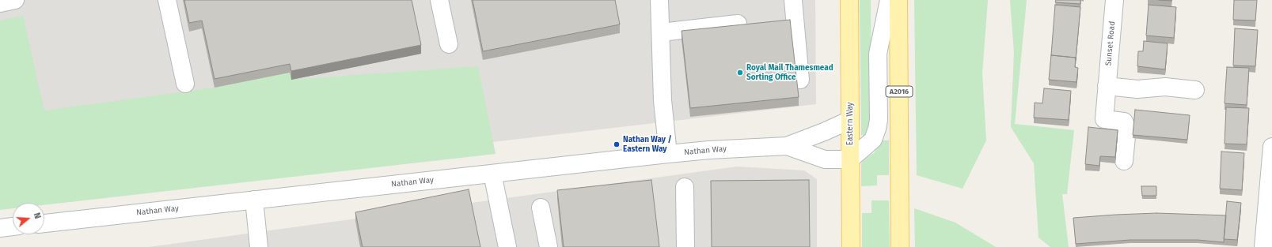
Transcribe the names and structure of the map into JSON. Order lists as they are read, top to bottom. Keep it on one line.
{"streets":{"main road":["A2016","Eastern Way"],"street":["Sunset Road","Nathan Way"]},"crossings":[["Eastern Way","Nathan Way"]],"places":["Royal Mail Thamesmead Sorting Office","Nathan Way / Eastern Way"],"north":"right"}
